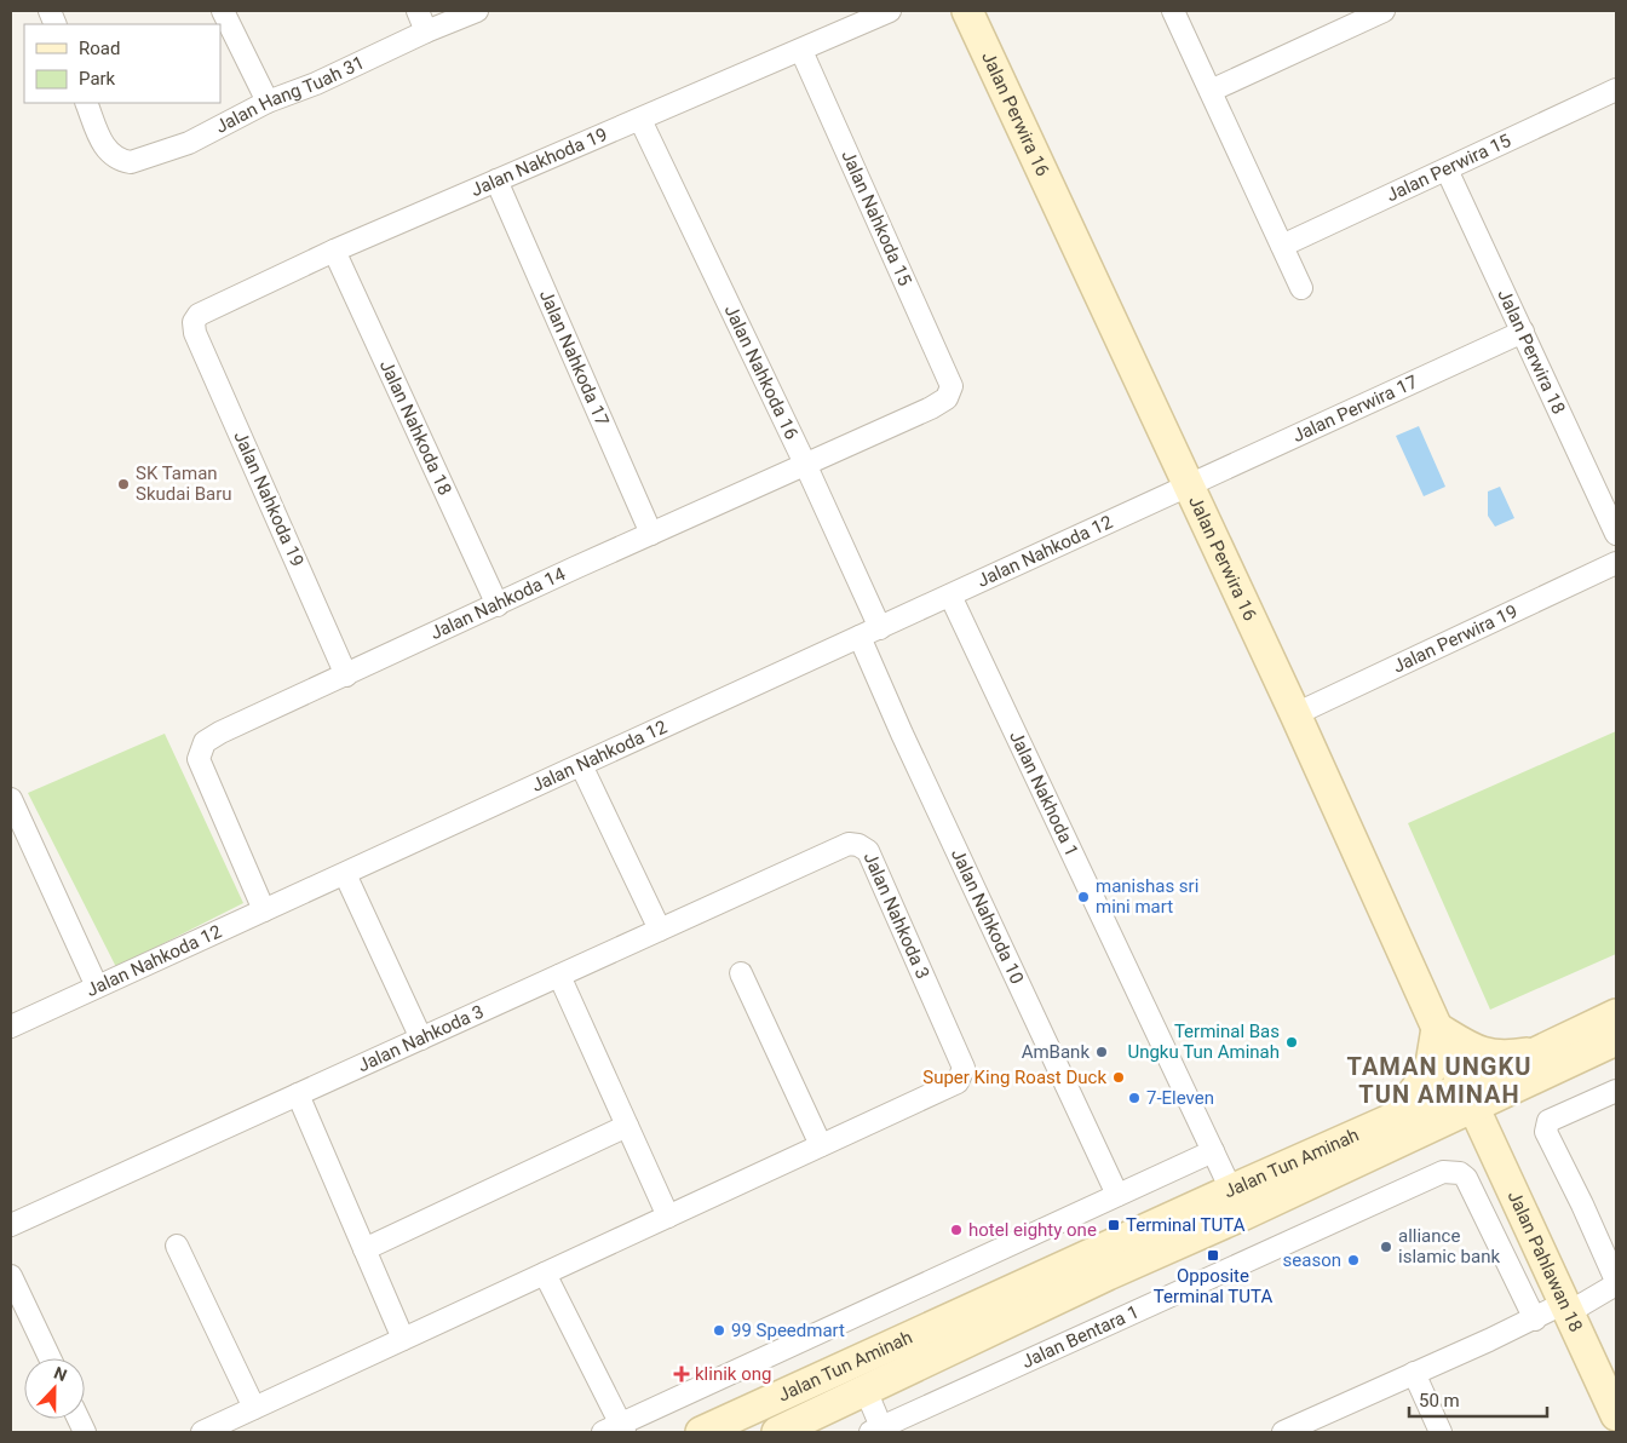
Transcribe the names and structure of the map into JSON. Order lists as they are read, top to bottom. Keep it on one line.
{"streets":{"main road":["Jalan Perwira 16","Jalan Tun Aminah","Jalan Pahlawan 18"],"street":["Jalan Hang Tuah 31","Jalan Nakhoda 19","Jalan Perwira 15","Jalan Nahkoda 15","Jalan Perwira 18","Jalan Nahkoda 17","Jalan Nahkoda 16","Jalan Perwira 17","Jalan Nahkoda 18","Jalan Nahkoda 19","Jalan Nahkoda 12","Jalan Nahkoda 14","Jalan Perwira 19","Jalan Nakhoda 1","Jalan Nahkoda 10","Jalan Nahkoda 3","Jalan Bentara 1"]},"crossings":[["Jalan Perwira 16","Jalan Perwira 17"],["Jalan Perwira 16","Jalan Nahkoda 12"],["Jalan Perwira 16","Jalan Perwira 19"],["Jalan Perwira 16","Jalan Tun Aminah"],["Jalan Perwira 16","Jalan Pahlawan 18"],["Jalan Nakhoda 19","Jalan Nahkoda 15"],["Jalan Nakhoda 19","Jalan Nahkoda 17"],["Jalan Nakhoda 19","Jalan Nahkoda 16"],["Jalan Nakhoda 19","Jalan Nahkoda 18"],["Jalan Nakhoda 19","Jalan Nahkoda 19"],["Jalan Perwira 15","Jalan Perwira 18"],["Jalan Nahkoda 15","Jalan Nahkoda 14"],["Jalan Perwira 18","Jalan Perwira 17"],["Jalan Nahkoda 17","Jalan Nahkoda 14"],["Jalan Nahkoda 16","Jalan Nahkoda 12"],["Jalan Nahkoda 16","Jalan Nahkoda 14"],["Jalan Perwira 17","Jalan Nahkoda 12"],["Jalan Nahkoda 18","Jalan Nahkoda 14"],["Jalan Nahkoda 19","Jalan Nahkoda 14"],["Jalan Nahkoda 12","Jalan Nahkoda 14"],["Jalan Nahkoda 12","Jalan Nakhoda 1"],["Jalan Nahkoda 12","Jalan Nahkoda 10"],["Jalan Nakhoda 1","Jalan Tun Aminah"],["Jalan Tun Aminah","Jalan Pahlawan 18"],["Jalan Tun Aminah","Jalan Bentara 1"]],"districts":["TAMAN UNGKU TUN AMINAH"],"places":{"other":["SK Taman Skudai Baru","manishas sri mini mart","Terminal Bas Ungku Tun Aminah","AmBank","Super King Roast Duck","7-Eleven","hotel eighty one","alliance islamic bank","season","99 Speedmart"],"transit":["Terminal TUTA","Opposite Terminal TUTA"],"health":["klinik ong"]},"legend":["Road","Park"],"scale_bar":"50 m","north":"top"}
